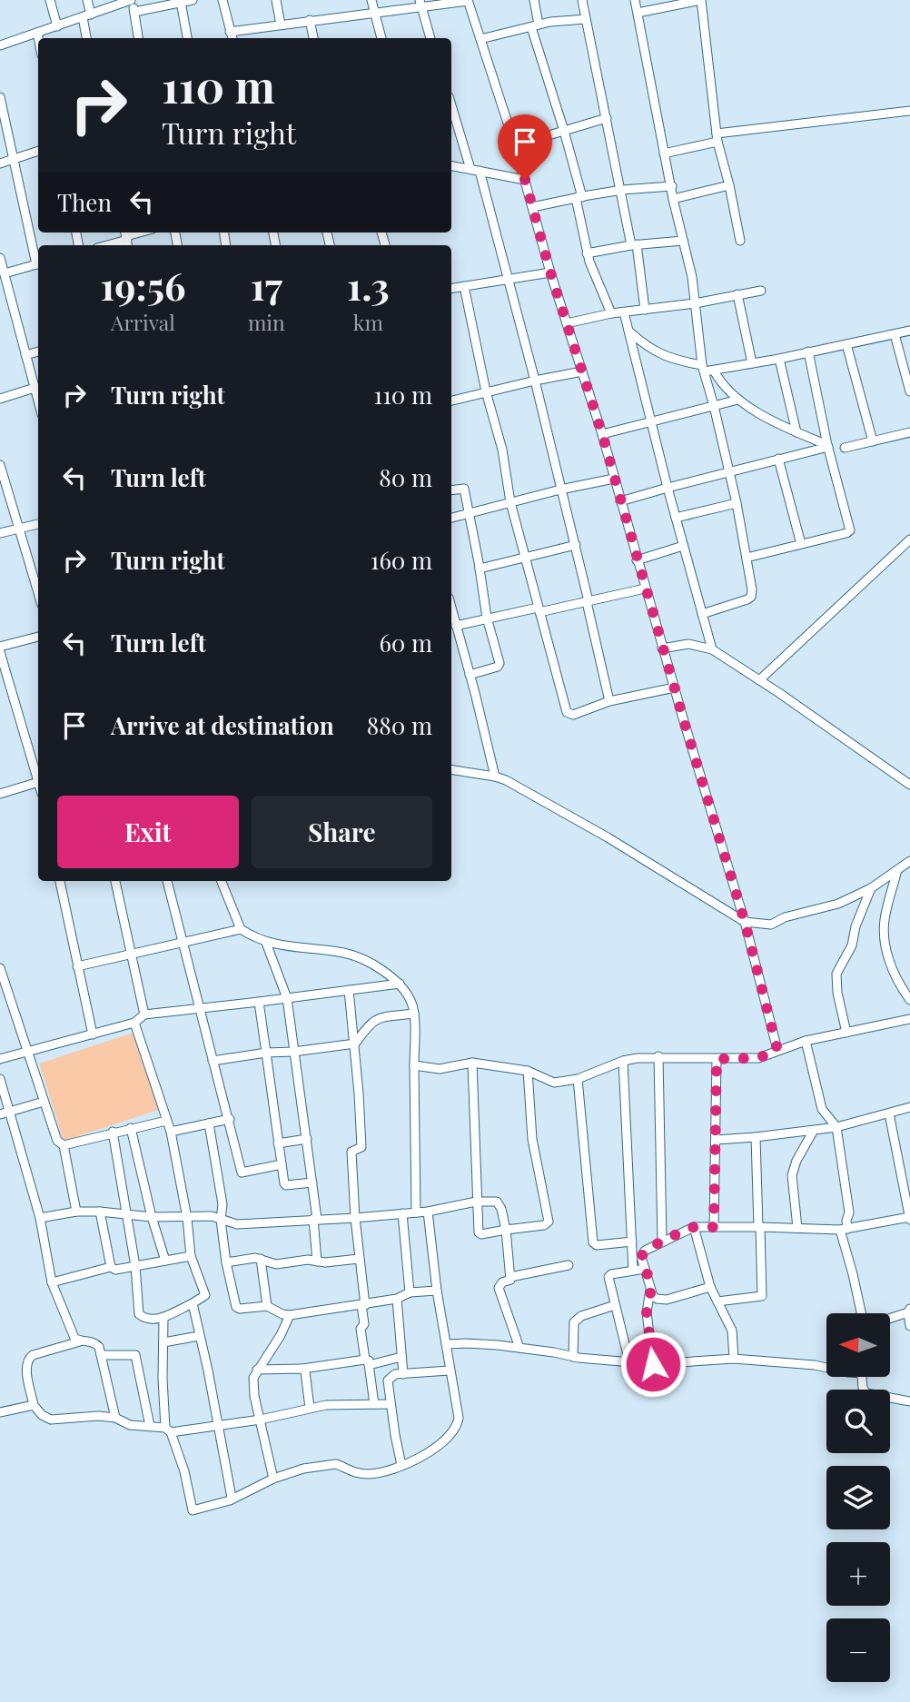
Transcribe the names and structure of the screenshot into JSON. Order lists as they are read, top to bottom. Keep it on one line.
{"north":"left","page":{"turn":["110 m","Turn right"],"then":"Then","eta":["19:56","Arrival","17","min","1.3","km"],"list":[{"name":"Turn right","value":"110 m"},{"name":"Turn left","value":"80 m"},{"name":"Turn right","value":"160 m"},{"name":"Turn left","value":"60 m"},{"name":"Arrive at destination","value":"880 m"}],"buttons":["Exit","Share"],"map_buttons":["+","−"]}}
